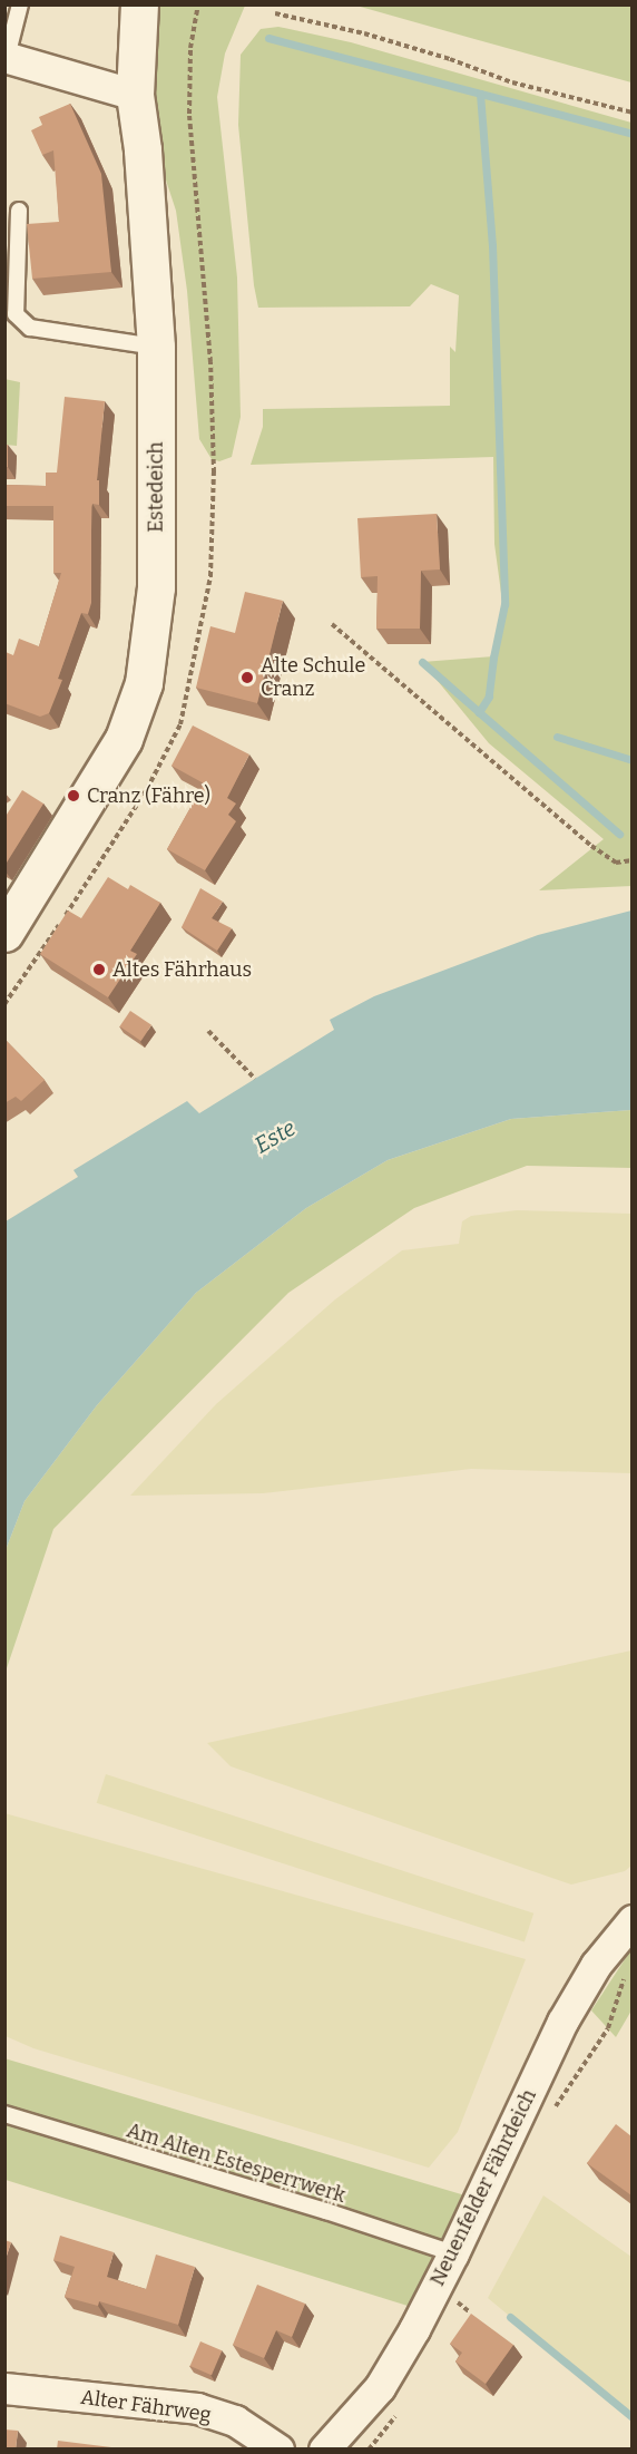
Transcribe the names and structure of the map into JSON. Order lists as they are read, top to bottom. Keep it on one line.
{"streets":{"street":["Estedeich","Neuenfelder Fährdeich","Alter Fährweg"],"lane":["Am Alten Estesperrwerk"]},"crossings":[["Am Alten Estesperrwerk","Neuenfelder Fährdeich"]],"water":["Este"],"places":["Alte Schule Cranz","Cranz (Fähre)","Altes Fährhaus"]}
